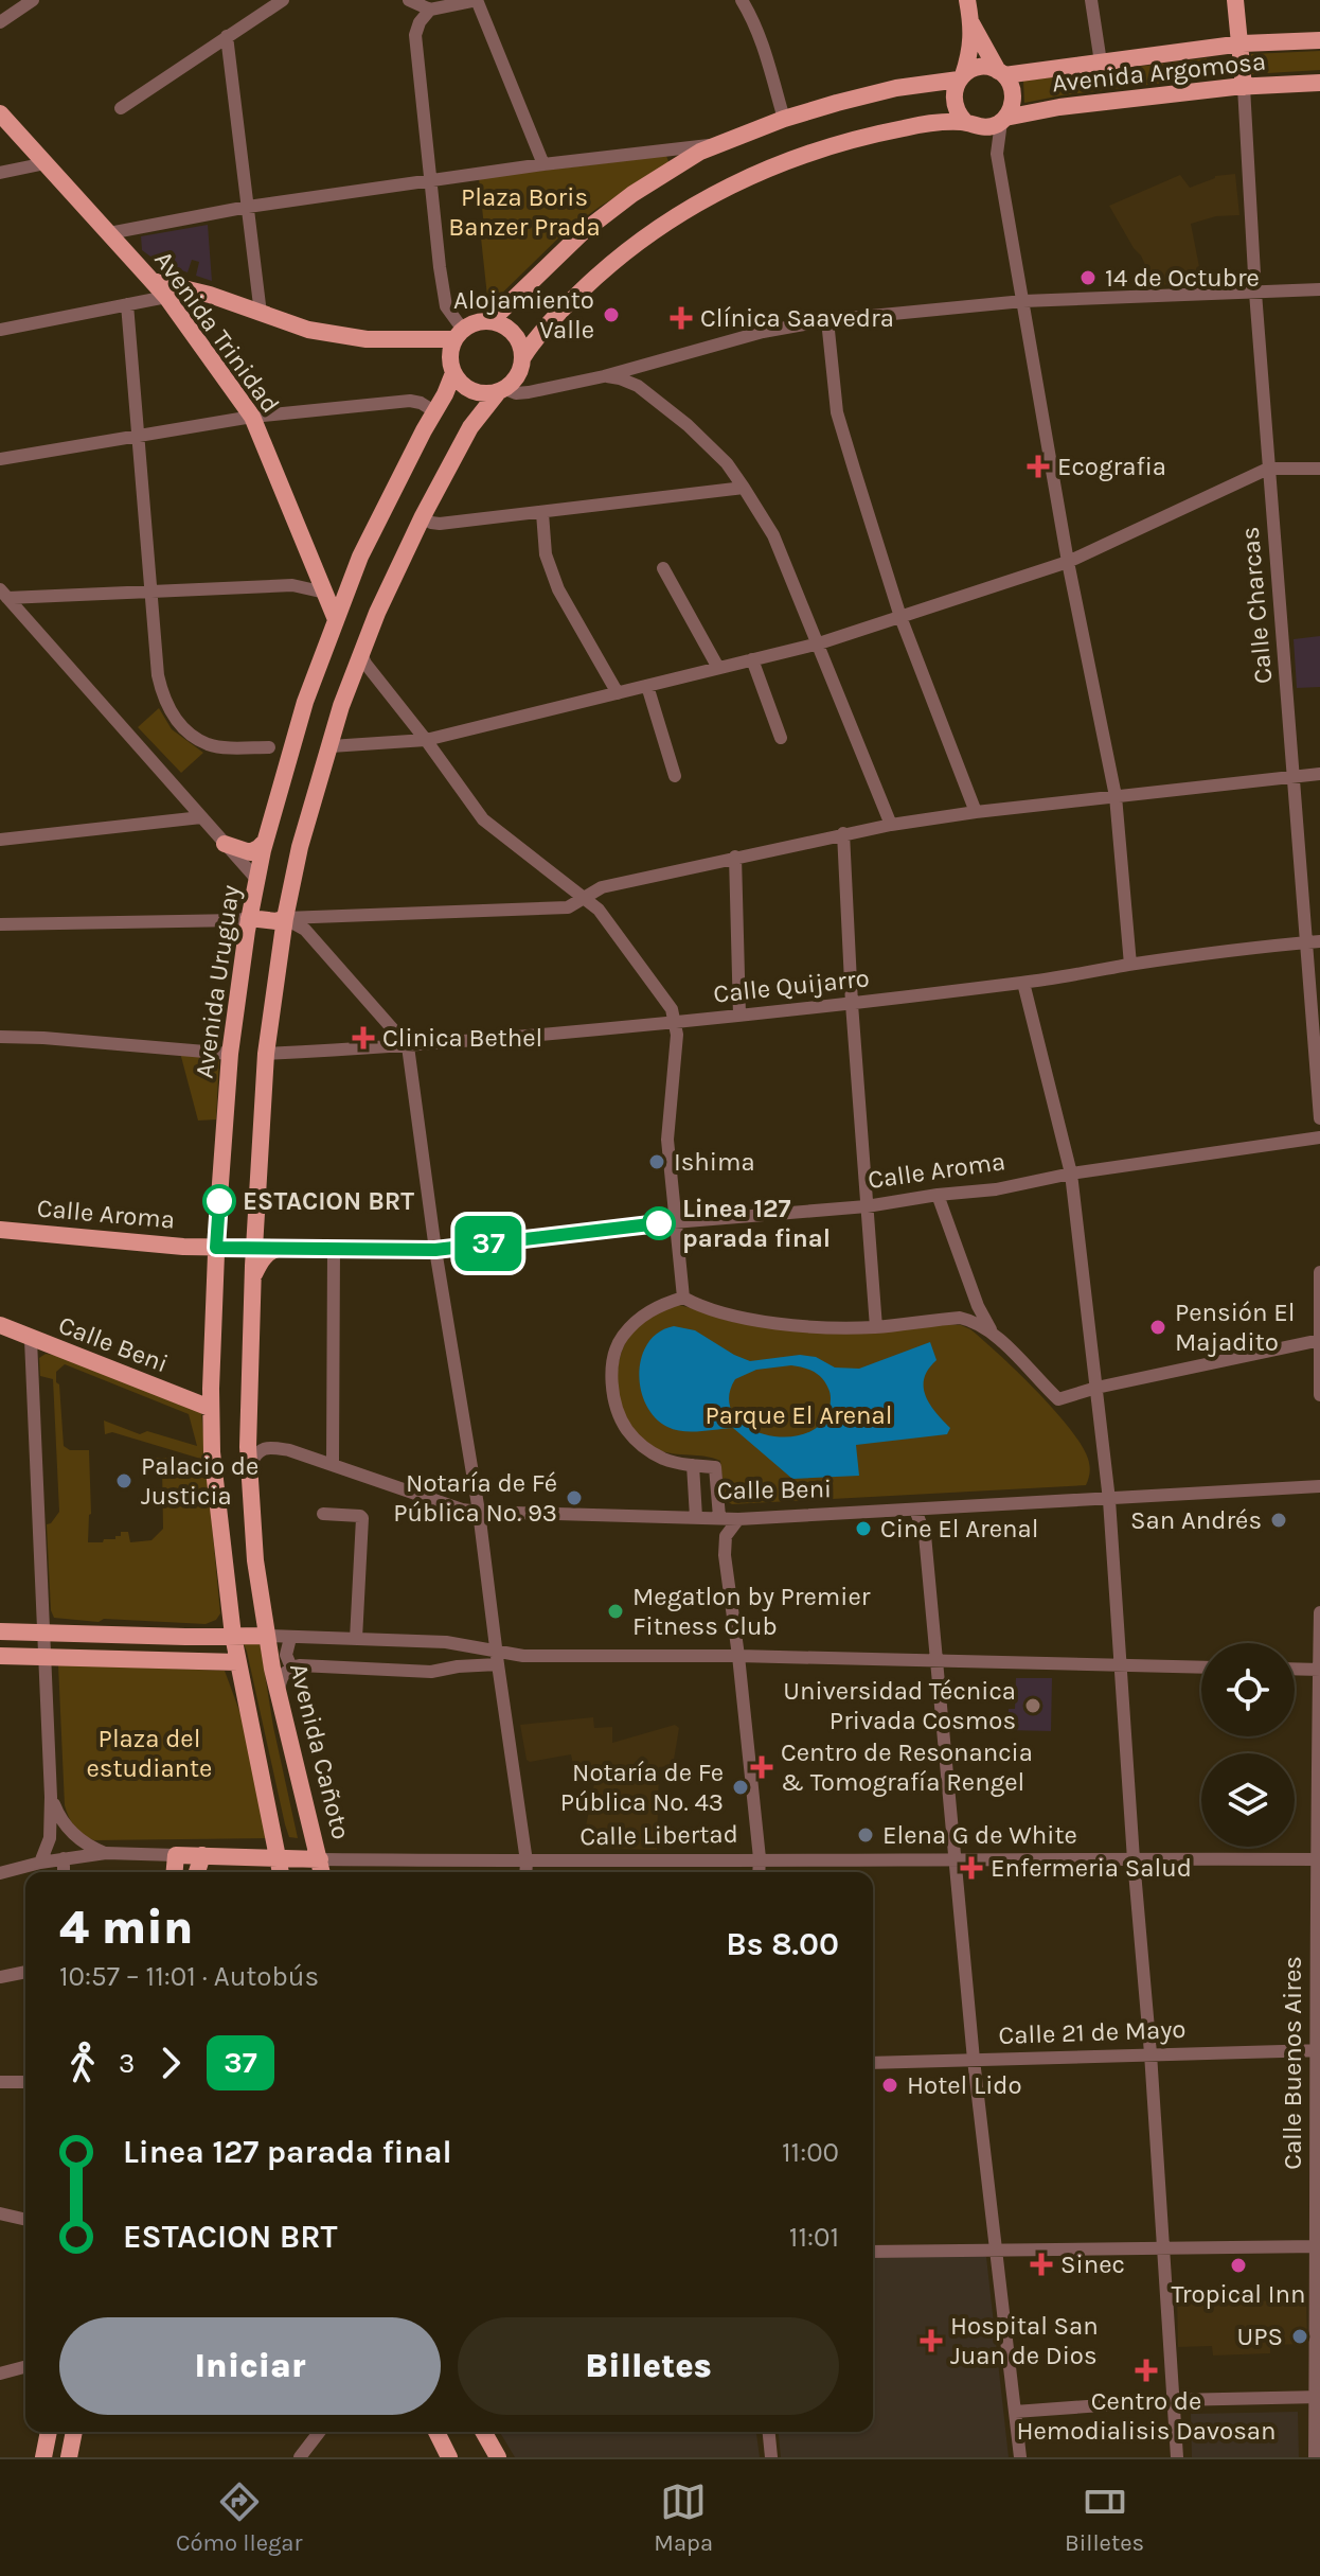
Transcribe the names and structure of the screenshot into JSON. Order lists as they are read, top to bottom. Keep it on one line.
{"streets":{"main road":["Avenida Argomosa","Avenida Trinidad","Avenida Uruguay","Calle Aroma","Calle Beni","Avenida Cañoto","Calle Libertad"],"street":["Calle Charcas","Calle Quijarro","Calle 21 de Mayo","Calle Buenos Aires"]},"crossings":[["Avenida Argomosa","Calle Charcas"],["Avenida Trinidad","Avenida Uruguay"],["Calle Charcas","Calle Quijarro"],["Avenida Uruguay","Calle Aroma"],["Avenida Uruguay","Calle Beni"],["Avenida Cañoto","Calle Libertad"],["Calle Libertad","Calle Buenos Aires"],["Calle 21 de Mayo","Calle Buenos Aires"]],"parks":["Plaza Boris Banzer Prada","Parque El Arenal","Plaza del estudiante"],"places":{"other":["14 de Octubre","Alojamiento Valle","Ishima","ESTACION BRT","Linea 127 parada final","Pensión El Majadito","Palacio de Justicia","Notaría de Fé Pública No. 93","San Andrés","Cine El Arenal","Megatlon by Premier Fitness Club","Universidad Técnica Privada Cosmos","Notaría de Fe Pública No. 43","Elena G de White","Hotel Lido","Tropical Inn","UPS"],"health":["Clínica Saavedra","Ecografia","Clinica Bethel","Centro de Resonancia & Tomografía Rengel","Enfermeria Salud","Sinec","Hospital San Juan de Dios","Centro de Hemodialisis Davosan"]},"lines":["bus line 37"],"page":{"on_map":"37","heading":["4 min","10:57 – 11:01 · Autobús","Bs 8.00"],"legs":["3","37"],"list":[{"name":"Linea 127 parada final","value":"11:00"},{"name":"ESTACION BRT","value":"11:01"}],"buttons":["Iniciar","Billetes"],"tabs":["Cómo llegar","Mapa","Billetes"]}}
